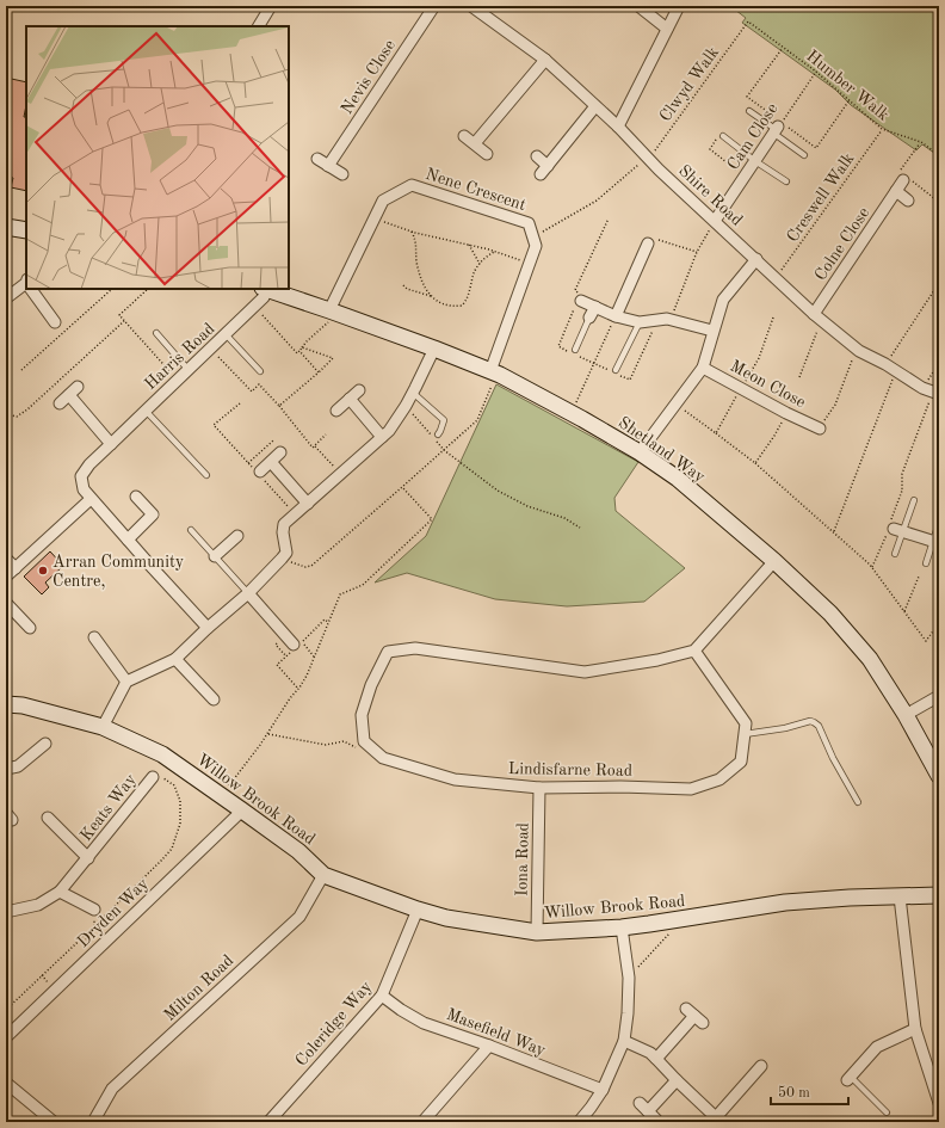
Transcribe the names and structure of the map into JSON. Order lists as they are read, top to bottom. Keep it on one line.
{"streets":{"street":["Nevis Close","Cam Close","Nene Crescent","Shire Road","Colne Close","Harris Road","Meon Close","Shetland Way","Lindisfarne Road","Willow Brook Road","Keats Way","Iona Road","Dryden Way","Milton Road","Coleridge Way","Masefield Way"],"path":["Clwyd Walk","Humber Walk","Creswell Walk"]},"crossings":[["Clwyd Walk","Humber Walk"],["Clwyd Walk","Shire Road"],["Humber Walk","Cam Close"],["Humber Walk","Creswell Walk"],["Cam Close","Shire Road"],["Nene Crescent","Shetland Way"],["Shire Road","Creswell Walk"],["Shire Road","Colne Close"],["Harris Road","Shetland Way"],["Lindisfarne Road","Iona Road"],["Willow Brook Road","Iona Road"],["Willow Brook Road","Dryden Way"],["Willow Brook Road","Milton Road"],["Willow Brook Road","Coleridge Way"],["Coleridge Way","Masefield Way"]],"places":["Arran Community Centre,"],"scale_bar":"50 m"}
